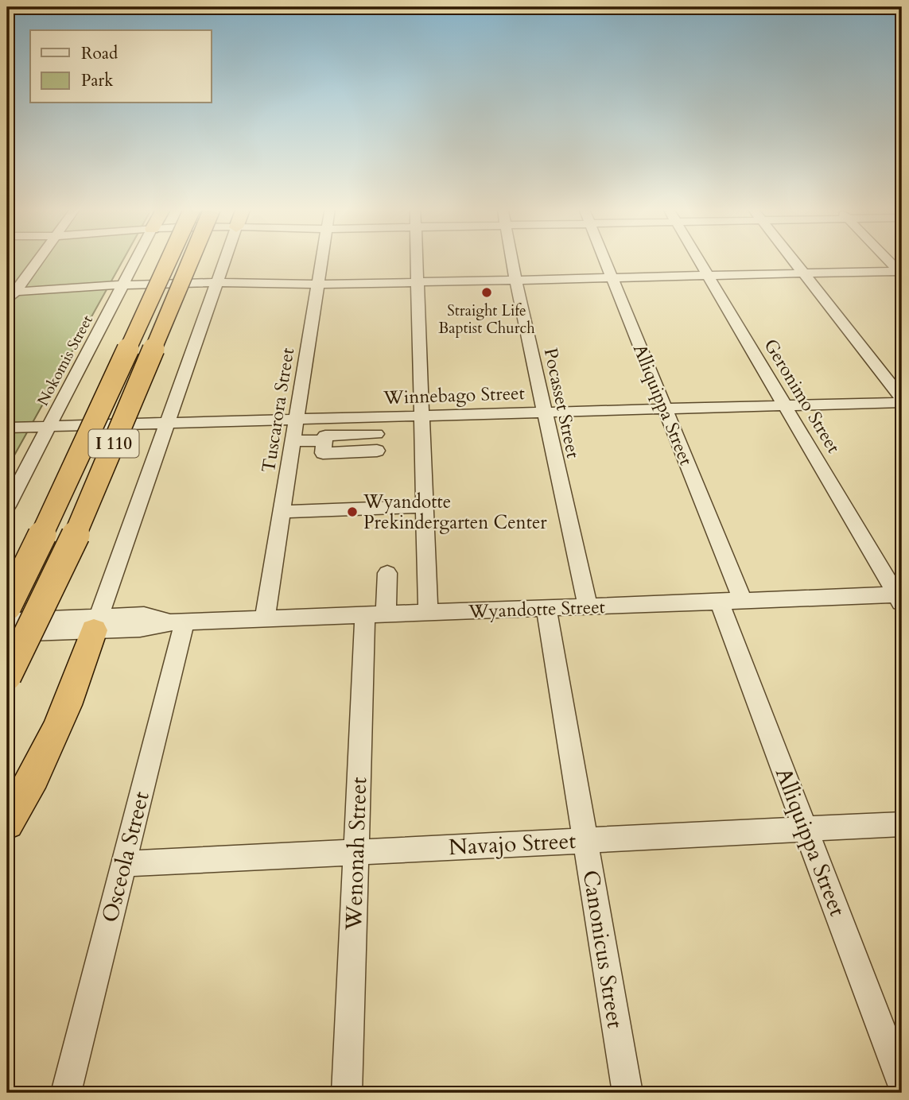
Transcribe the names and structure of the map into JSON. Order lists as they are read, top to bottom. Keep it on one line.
{"streets":{"highway":["I 110"],"street":["Nokomis Street","Winnebago Street","Geronimo Street","Pocasset Street","Alliquippa Street","Tuscarora Street","Wyandotte Street","Navajo Street","Wenonah Street","Osceola Street","Canonicus Street"]},"crossings":[["Nokomis Street","Winnebago Street"],["Winnebago Street","Geronimo Street"],["Winnebago Street","Pocasset Street"],["Winnebago Street","Alliquippa Street"],["Winnebago Street","Tuscarora Street"],["Geronimo Street","Wyandotte Street"],["Pocasset Street","Wyandotte Street"],["Alliquippa Street","Wyandotte Street"],["Alliquippa Street","Navajo Street"],["Tuscarora Street","Wyandotte Street"],["Wyandotte Street","Wenonah Street"],["Wyandotte Street","Osceola Street"],["Wyandotte Street","Canonicus Street"],["Navajo Street","Wenonah Street"],["Navajo Street","Osceola Street"],["Navajo Street","Canonicus Street"]],"places":["Straight Life Baptist Church","Wyandotte Prekindergarten Center"],"legend":["Road","Park"]}
